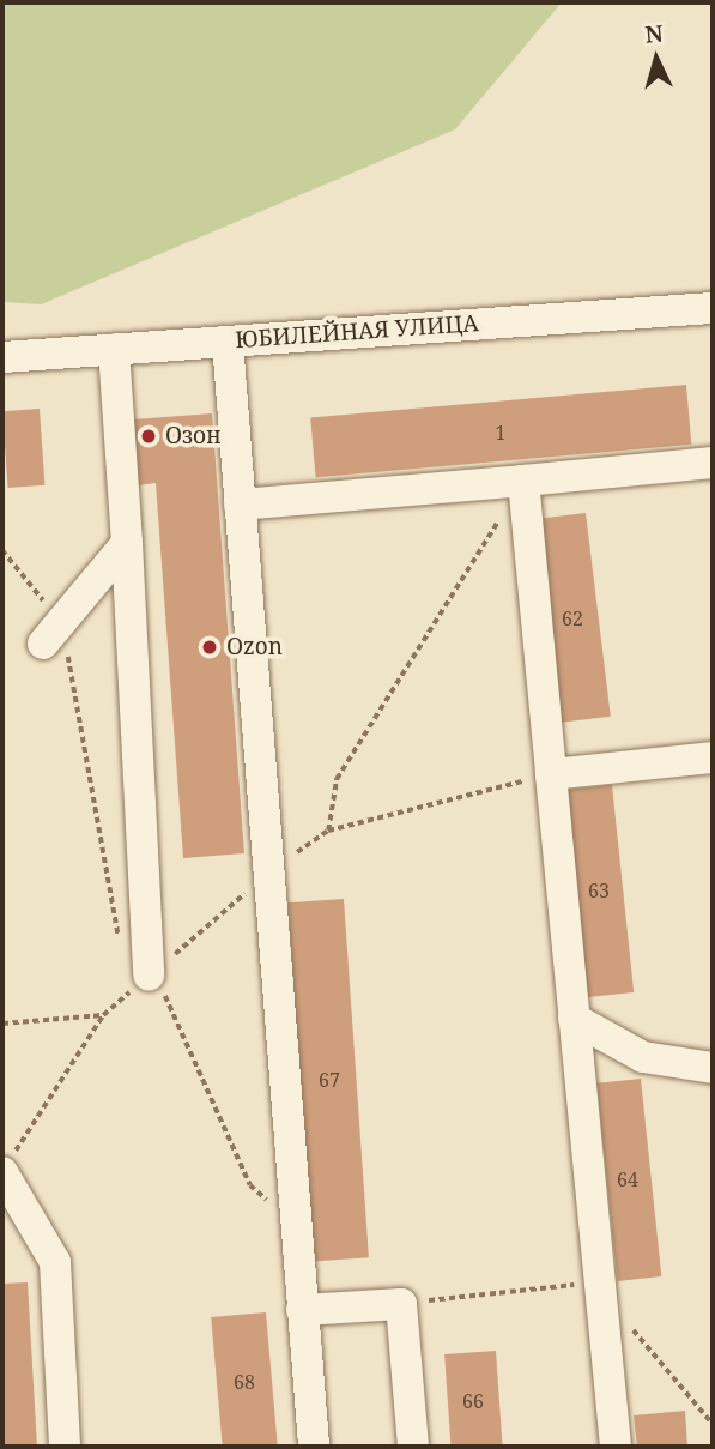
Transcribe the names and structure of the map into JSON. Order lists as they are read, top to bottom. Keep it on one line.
{"streets":{"street":["ЮБИЛЕЙНАЯ УЛИЦА"]},"places":["Озон","Ozon"],"house_numbers":["1","62","63","67","64","68","66"],"north":"top"}
